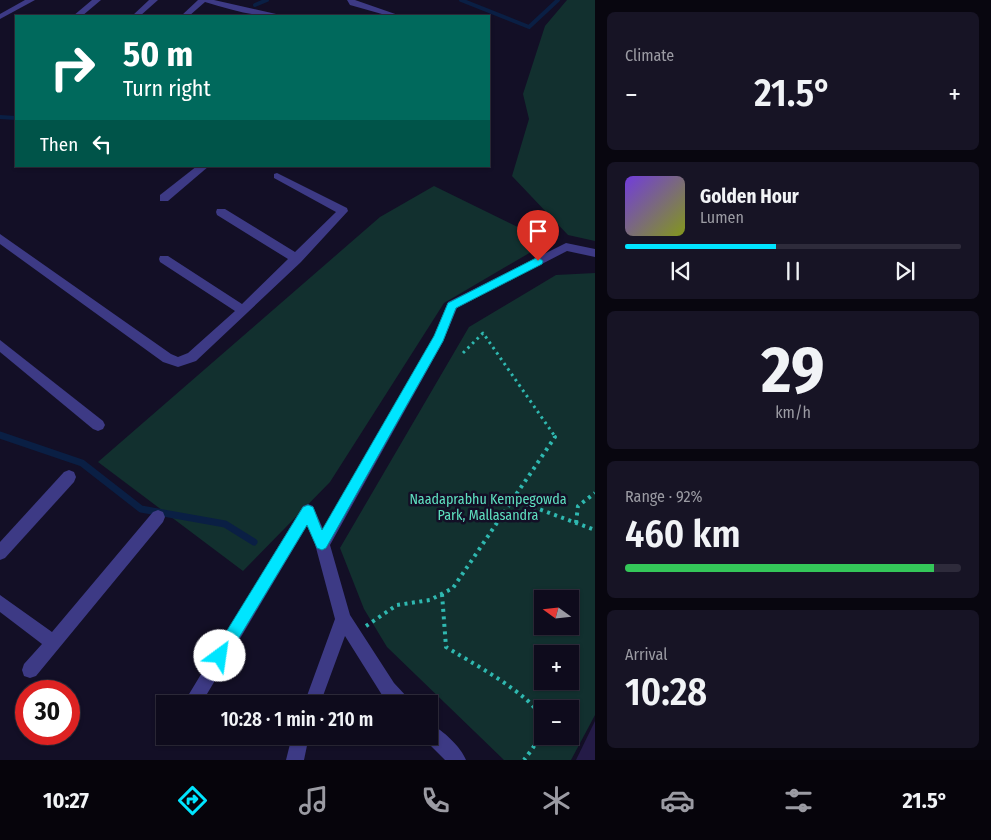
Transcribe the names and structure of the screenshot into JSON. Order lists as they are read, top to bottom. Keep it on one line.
{"parks":["Naadaprabhu Kempegowda Park, Mallasandra"],"north":"left","page":{"tile":["Climate",["29","km/h"],["Range · 92%","460 km"],["Arrival","10:28"]],"turn":["50 m","Turn right"],"heat":["−","21.5°","+"],"then":"Then","song":["Golden Hour","Lumen"],"map_buttons":["+","−"],"limit":"30","trip":"10:28 · 1 min · 210 m","tabs":["10:27","21.5°"]}}
